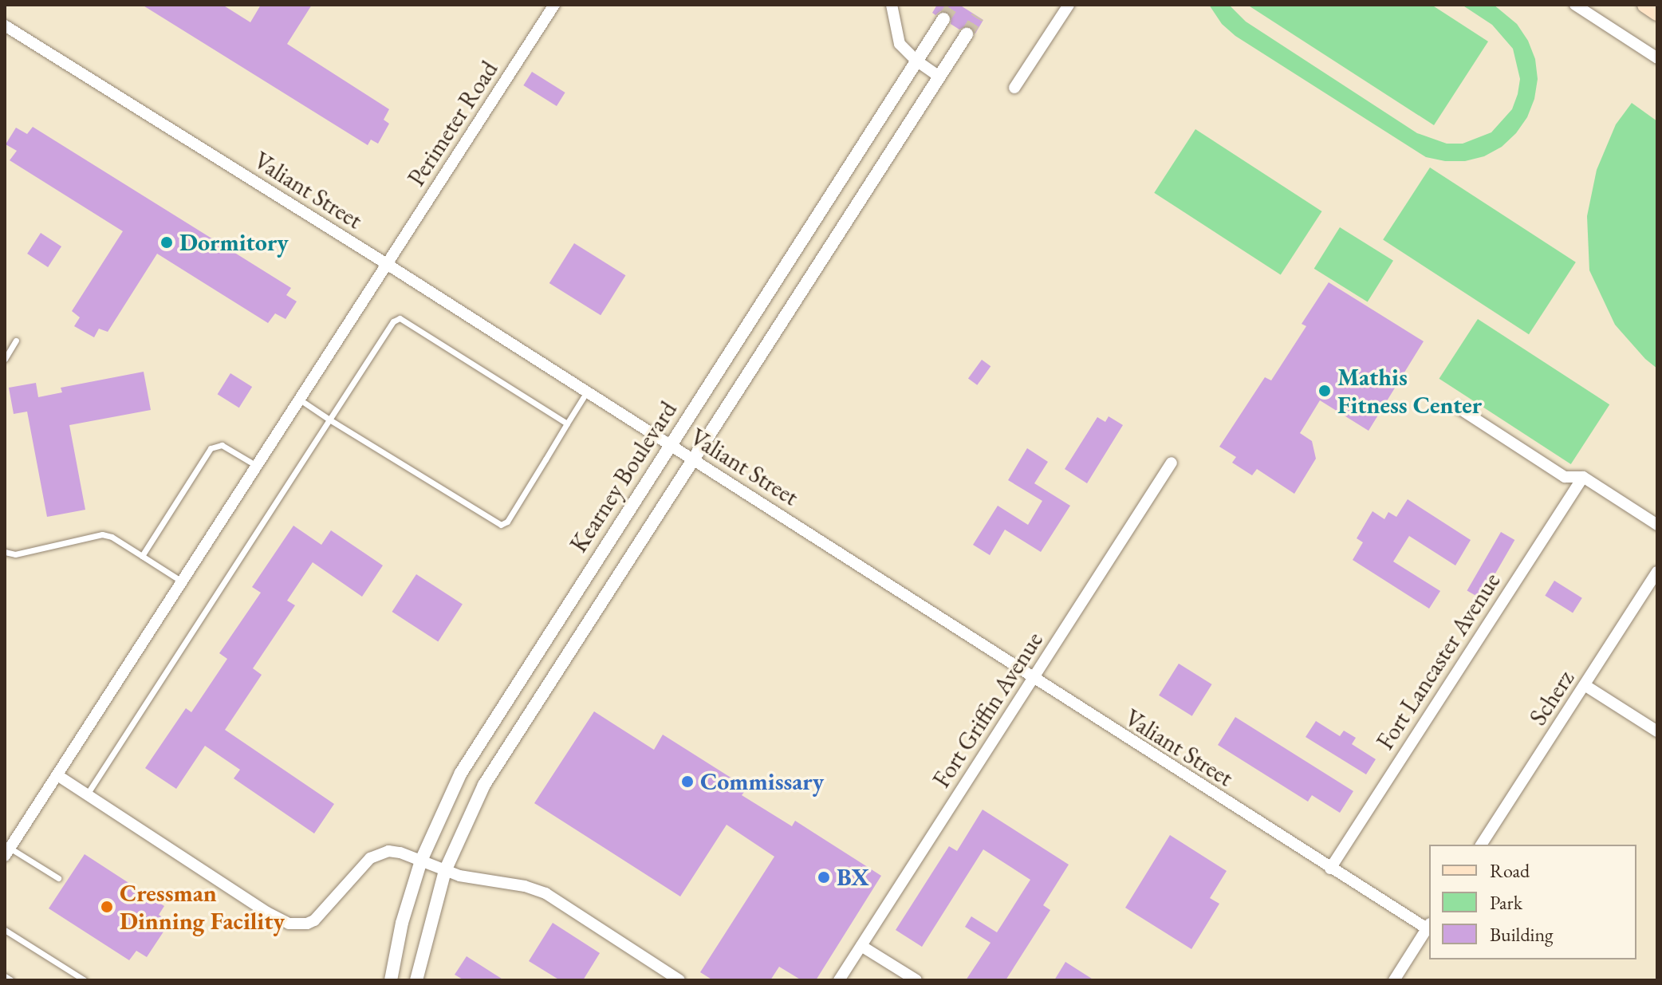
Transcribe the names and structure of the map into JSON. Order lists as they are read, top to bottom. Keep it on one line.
{"streets":{"street":["Perimeter Road","Valiant Street","Kearney Boulevard","Fort Lancaster Avenue","Scherz","Fort Griffin Avenue"]},"crossings":[["Perimeter Road","Valiant Street"],["Valiant Street","Kearney Boulevard"],["Valiant Street","Fort Lancaster Avenue"],["Valiant Street","Fort Griffin Avenue"]],"places":["Dormitory","Mathis Fitness Center","Commissary","BX","Cressman Dinning Facility"],"legend":["Road","Park","Building"]}
